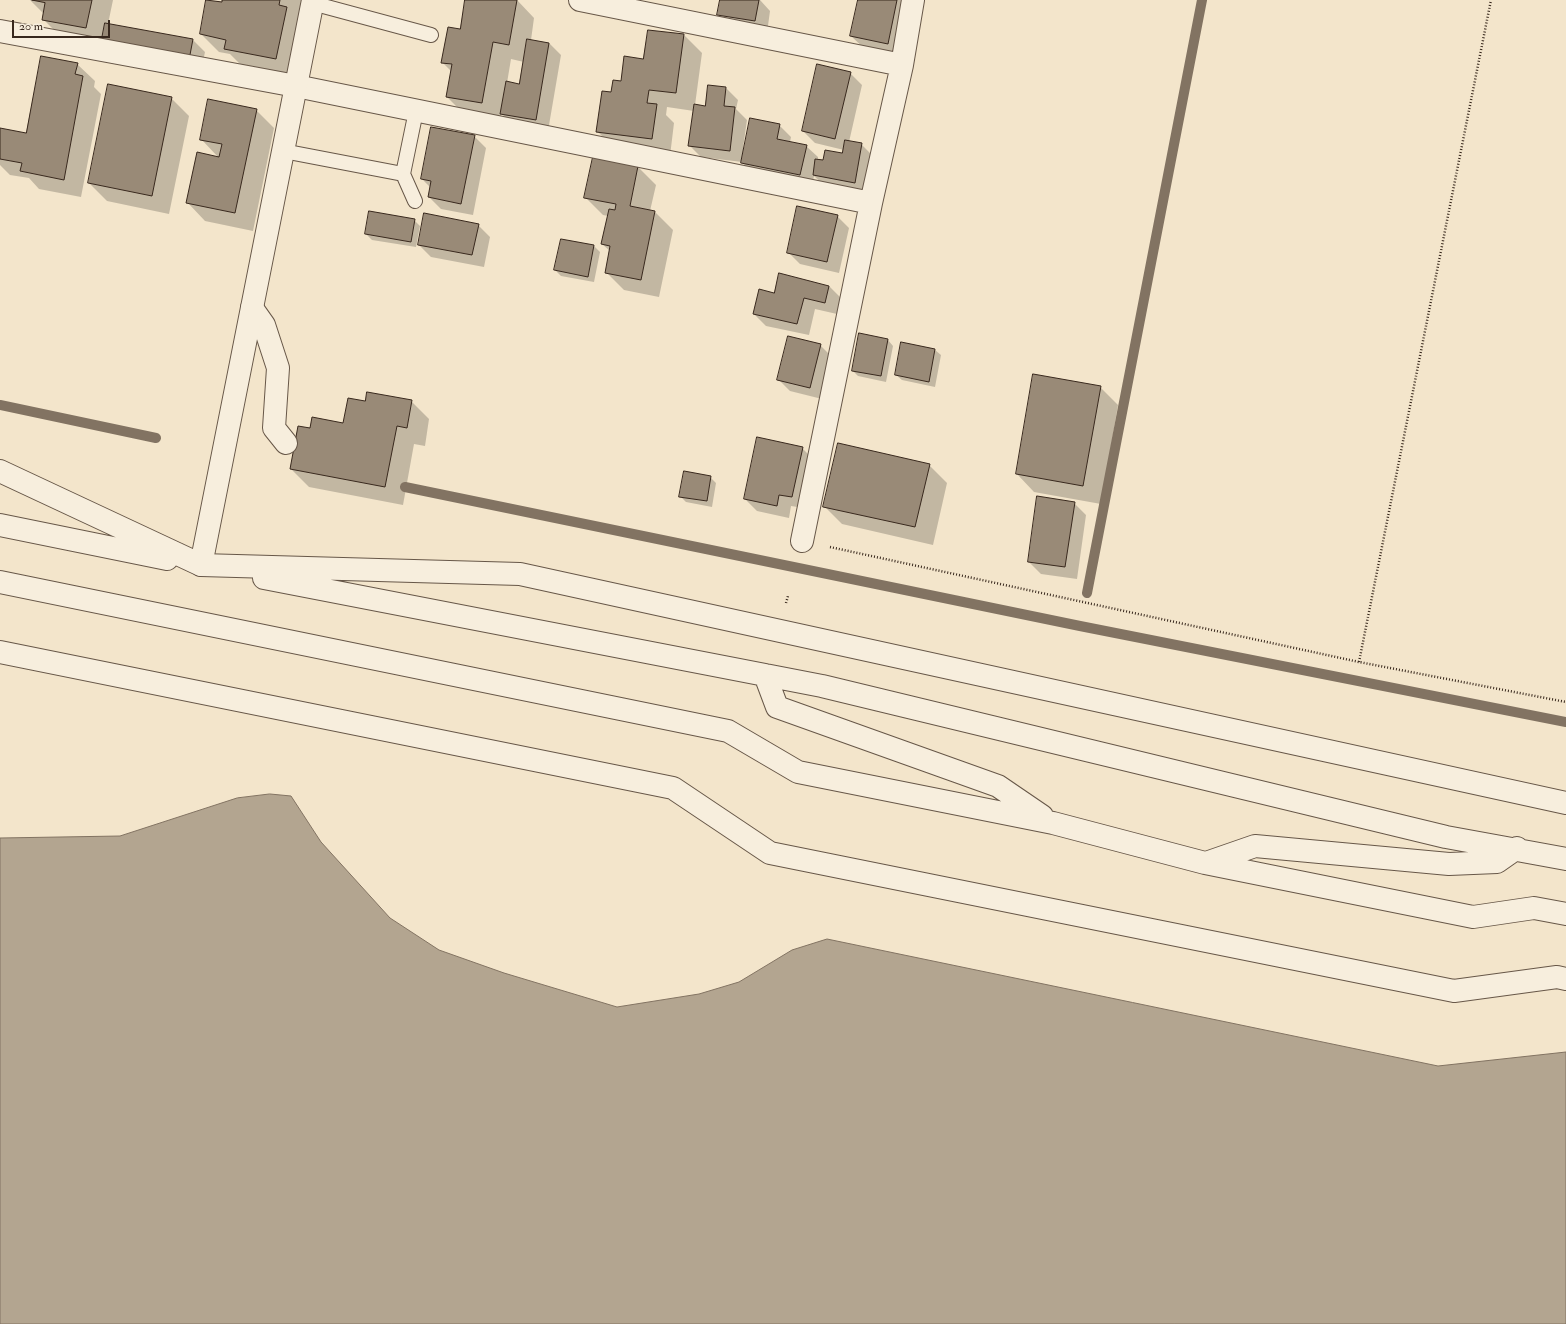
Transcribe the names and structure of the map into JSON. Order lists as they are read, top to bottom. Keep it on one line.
{"scale_bar":"20 m"}
